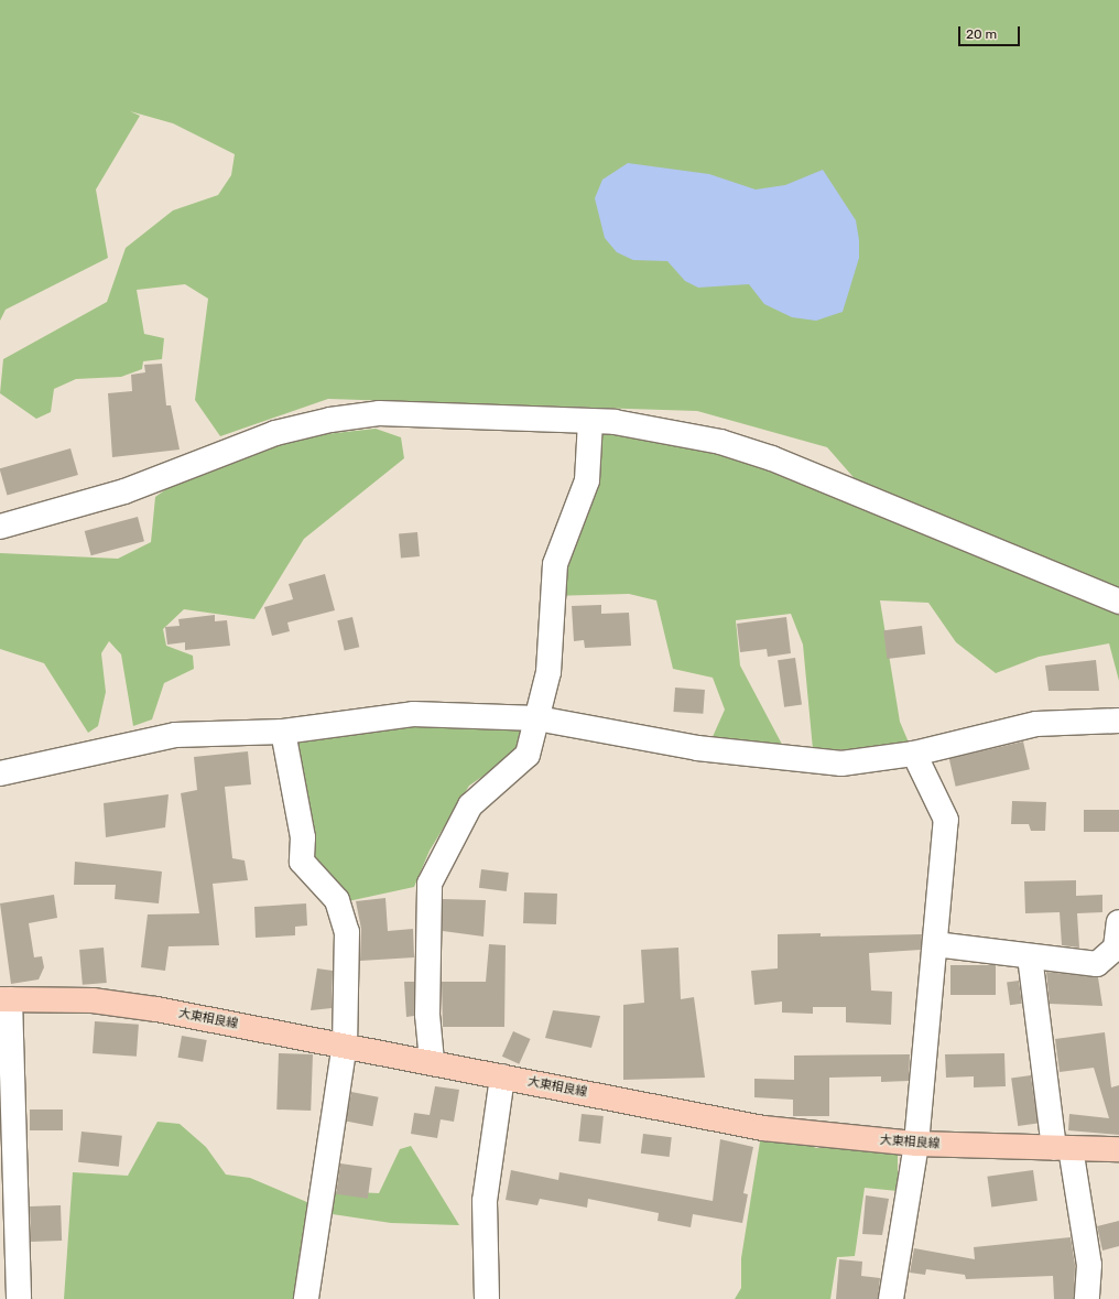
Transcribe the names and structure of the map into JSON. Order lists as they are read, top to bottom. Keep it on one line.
{"streets":{"main road":["大東相良線"]},"scale_bar":"20 m"}
